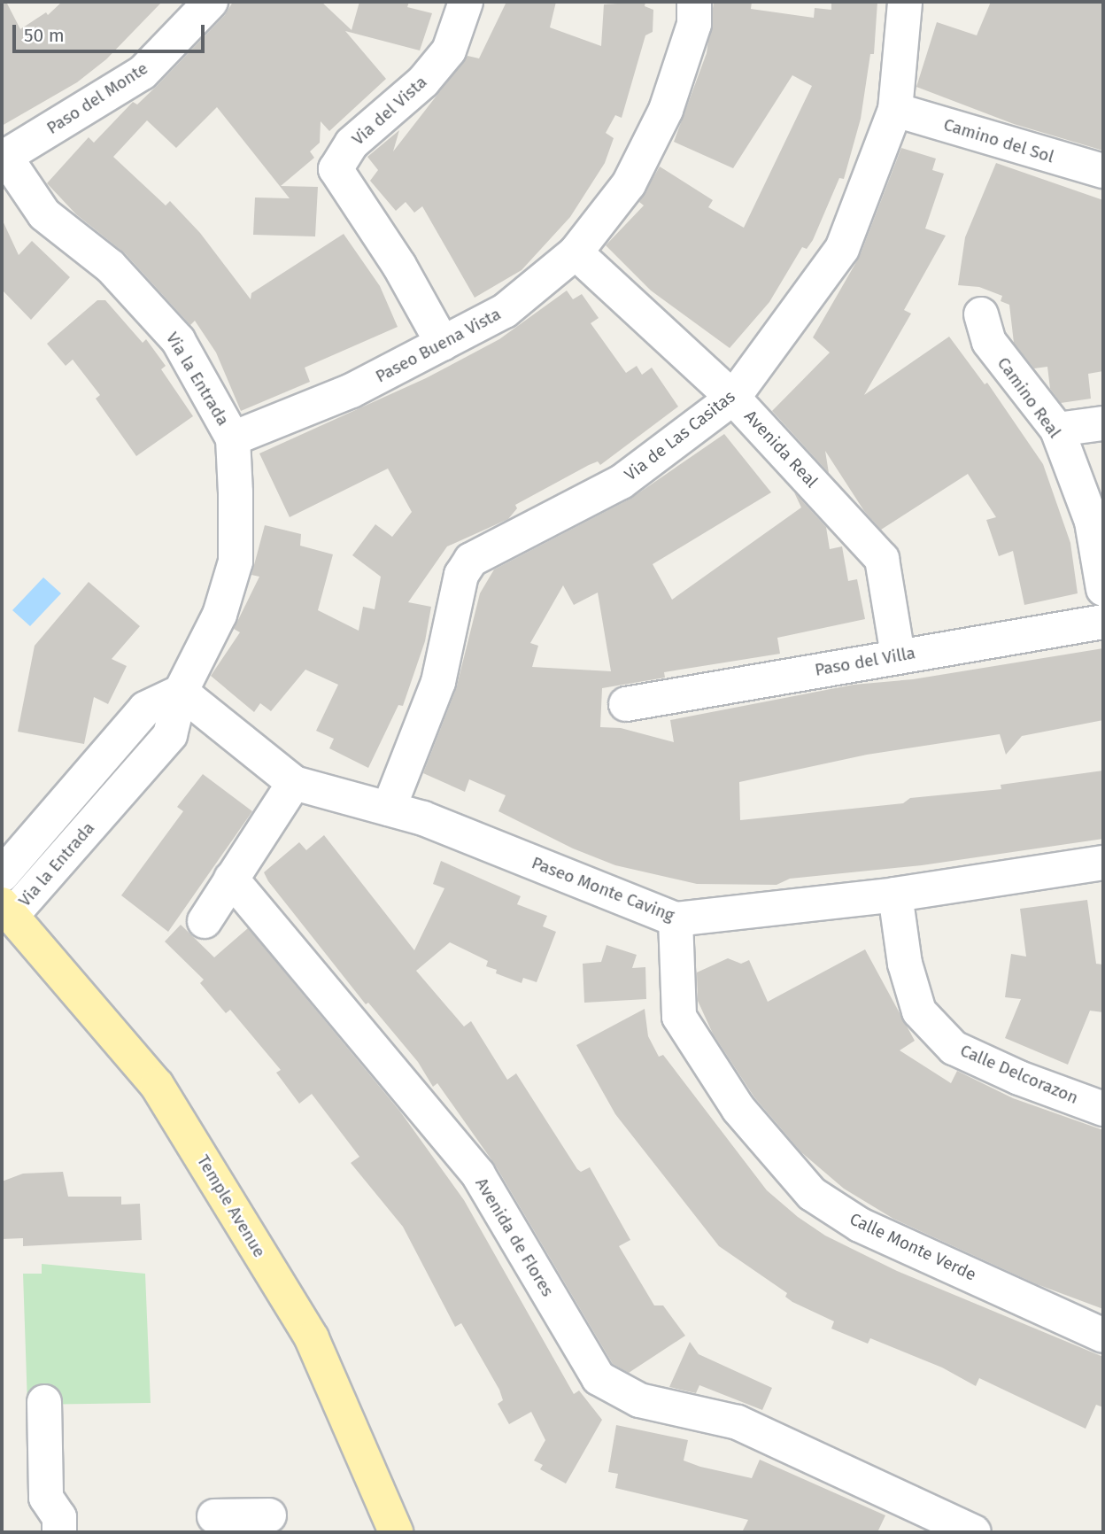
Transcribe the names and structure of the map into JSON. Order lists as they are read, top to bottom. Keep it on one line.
{"streets":{"main road":["Temple Avenue"],"lane":["Paso del Monte","Via del Vista","Camino del Sol","Paseo Buena Vista","Via la Entrada","Camino Real","Via de Las Casitas","Avenida Real","Paso del Villa","Paseo Monte Caving","Calle Delcorazon","Avenida de Flores","Calle Monte Verde"]},"crossings":[["Paso del Monte","Via la Entrada"],["Via del Vista","Paseo Buena Vista"],["Camino del Sol","Via de Las Casitas"],["Paseo Buena Vista","Via la Entrada"],["Paseo Buena Vista","Avenida Real"],["Via la Entrada","Paseo Monte Caving"],["Via la Entrada","Temple Avenue"],["Via de Las Casitas","Avenida Real"],["Via de Las Casitas","Paseo Monte Caving"],["Avenida Real","Paso del Villa"],["Paseo Monte Caving","Calle Delcorazon"],["Paseo Monte Caving","Calle Monte Verde"]],"scale_bar":"50 m"}
